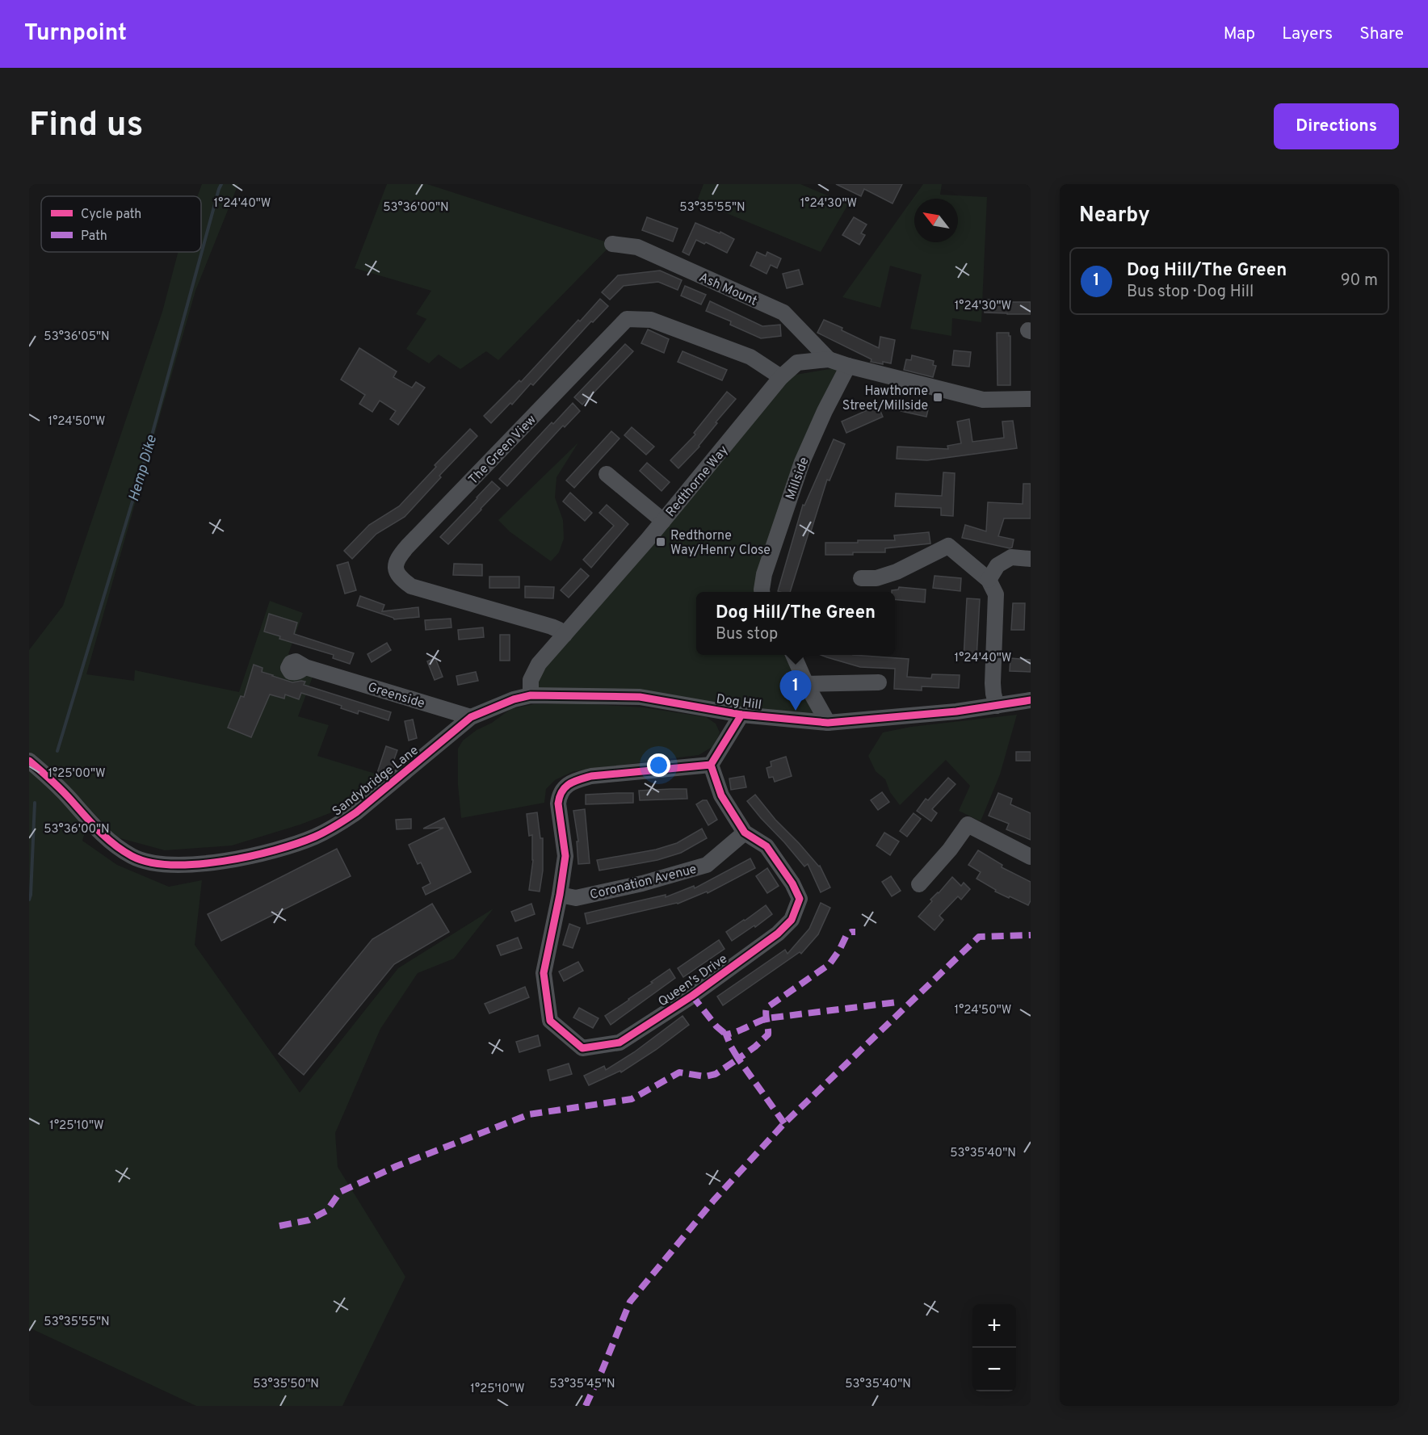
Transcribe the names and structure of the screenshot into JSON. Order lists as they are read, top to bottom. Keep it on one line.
{"streets":{"street":["Ash Mount","The Green View","Millside","Redthorne Way","Greenside","Dog Hill","Sandybridge Lane","Coronation Avenue","Queen's Drive"]},"crossings":[["Ash Mount","Redthorne Way"],["The Green View","Redthorne Way"],["Redthorne Way","Dog Hill"],["Redthorne Way","Sandybridge Lane"],["Greenside","Sandybridge Lane"],["Dog Hill","Sandybridge Lane"],["Coronation Avenue","Queen's Drive"]],"water":["Hemp Dike"],"places":{"transit":["Hawthorne Street/Millside","Redthorne Way/Henry Close"]},"legend":["Cycle path","Path"],"north":"top left","page":{"header":"Turnpoint","nav":["Map","Layers","Share"],"buttons":"Directions","title":"Find us","heading":"Nearby","list":[{"mark":"1","name":"Dog Hill/The Green","note":"Bus stop · Dog Hill","value":"90 m"}],"popup":["Dog Hill/The Green","Bus stop"],"pins":"1","map_buttons":["+","−"]},"coordinates":["1°24'30\"W","1°24'40\"W","53°36'00\"N","53°35'55\"N","53°36'05\"N","1°24'50\"W","1°25'00\"W","1°25'10\"W","53°35'40\"N","53°35'50\"N","53°35'45\"N"]}
